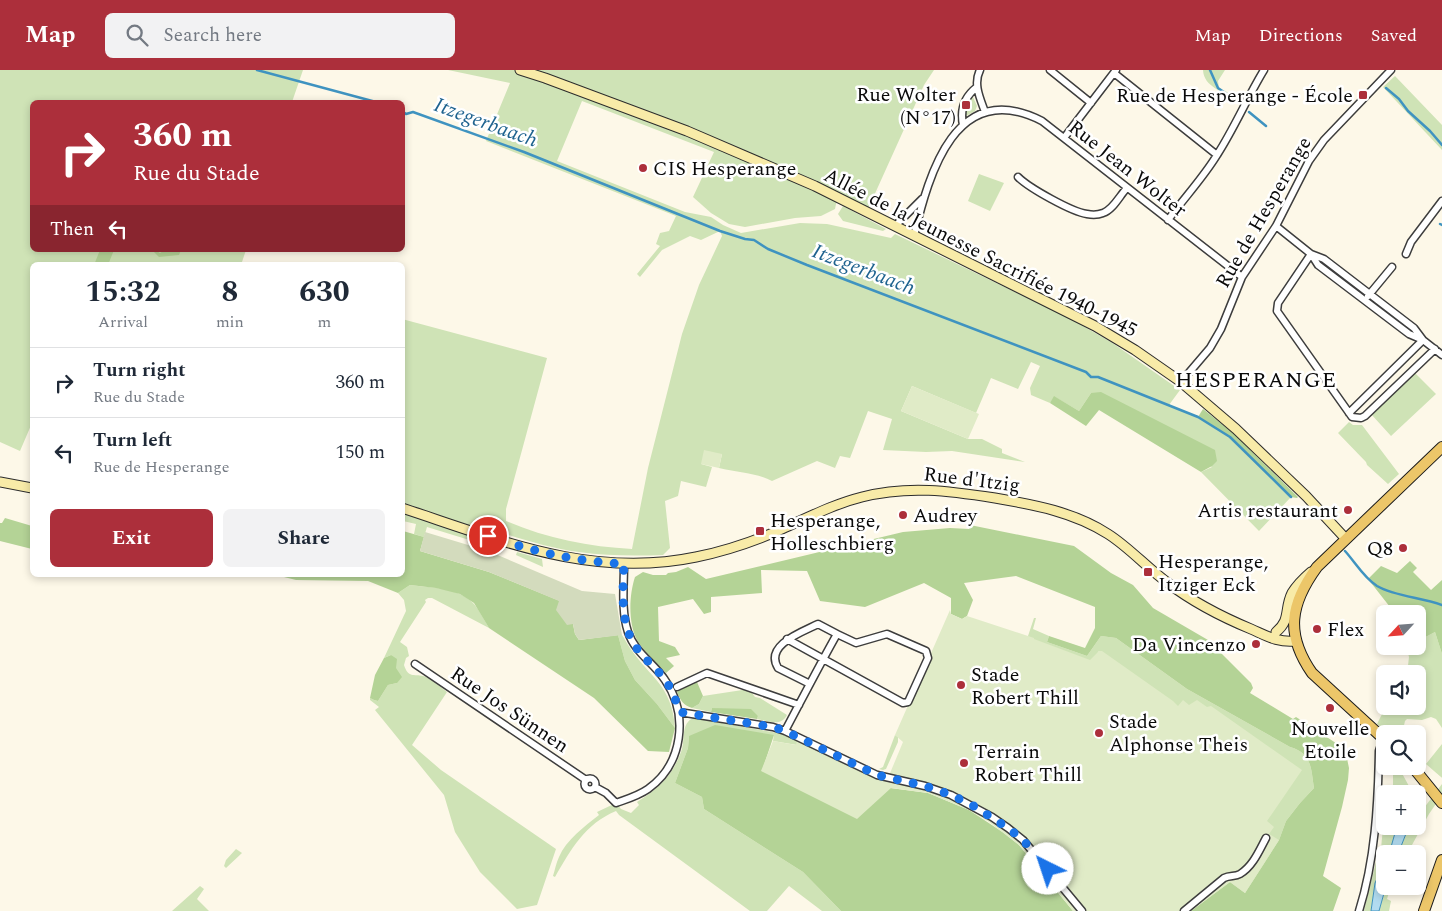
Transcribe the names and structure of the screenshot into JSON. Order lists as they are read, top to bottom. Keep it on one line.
{"streets":{"main road":["Allée de la Jeunesse Sacrifiée 1940-1945","Rue d'Itzig"],"street":["Rue Jean Wolter","Rue de Hesperange","Rue Jos Sünnen"]},"crossings":[["Rue Jean Wolter","Rue de Hesperange"],["Rue Jean Wolter","Allée de la Jeunesse Sacrifiée 1940-1945"],["Rue de Hesperange","Allée de la Jeunesse Sacrifiée 1940-1945"]],"districts":["HESPERANGE"],"water":["Itzegerbaach"],"places":{"transit":["Rue de Hesperange - École","Rue Wolter (N°17)","Hesperange, Holleschbierg","Hesperange, Itziger Eck"],"other":["CIS Hesperange","Artis restaurant","Audrey","Q8","Flex","Da Vincenzo","Stade Robert Thill","Nouvelle Etoile","Stade Alphonse Theis","Terrain Robert Thill"]},"north":"bottom left","page":{"header":"Map","search":"Search here","nav":["Map","Directions","Saved"],"turn":["360 m","Rue du Stade"],"then":"Then","eta":["15:32","Arrival","8","min","630","m"],"list":[{"name":"Turn right","note":"Rue du Stade","value":"360 m"},{"name":"Turn left","note":"Rue de Hesperange","value":"150 m"}],"buttons":["Exit","Share"],"map_buttons":["+","−"]}}
